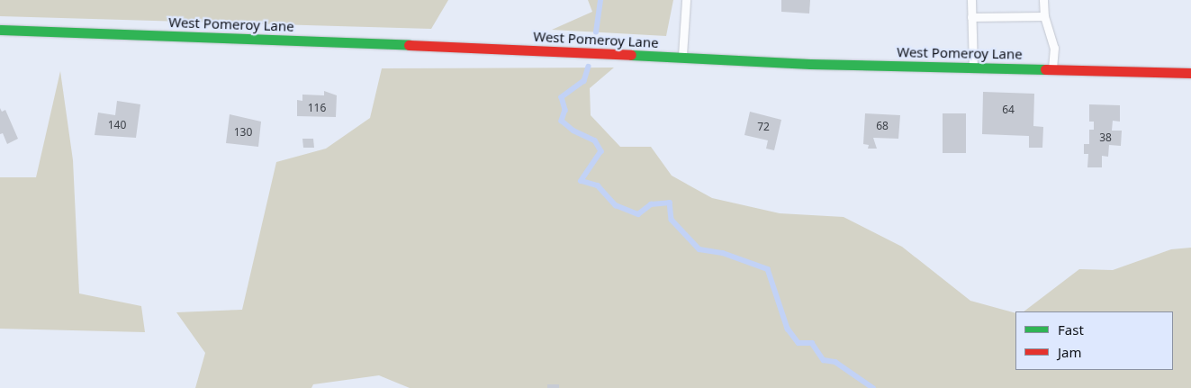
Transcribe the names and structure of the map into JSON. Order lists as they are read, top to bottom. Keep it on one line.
{"streets":{"street":["West Pomeroy Lane"]},"house_numbers":["116","64","140","68","72","130","38"],"legend":["Fast","Jam"]}
